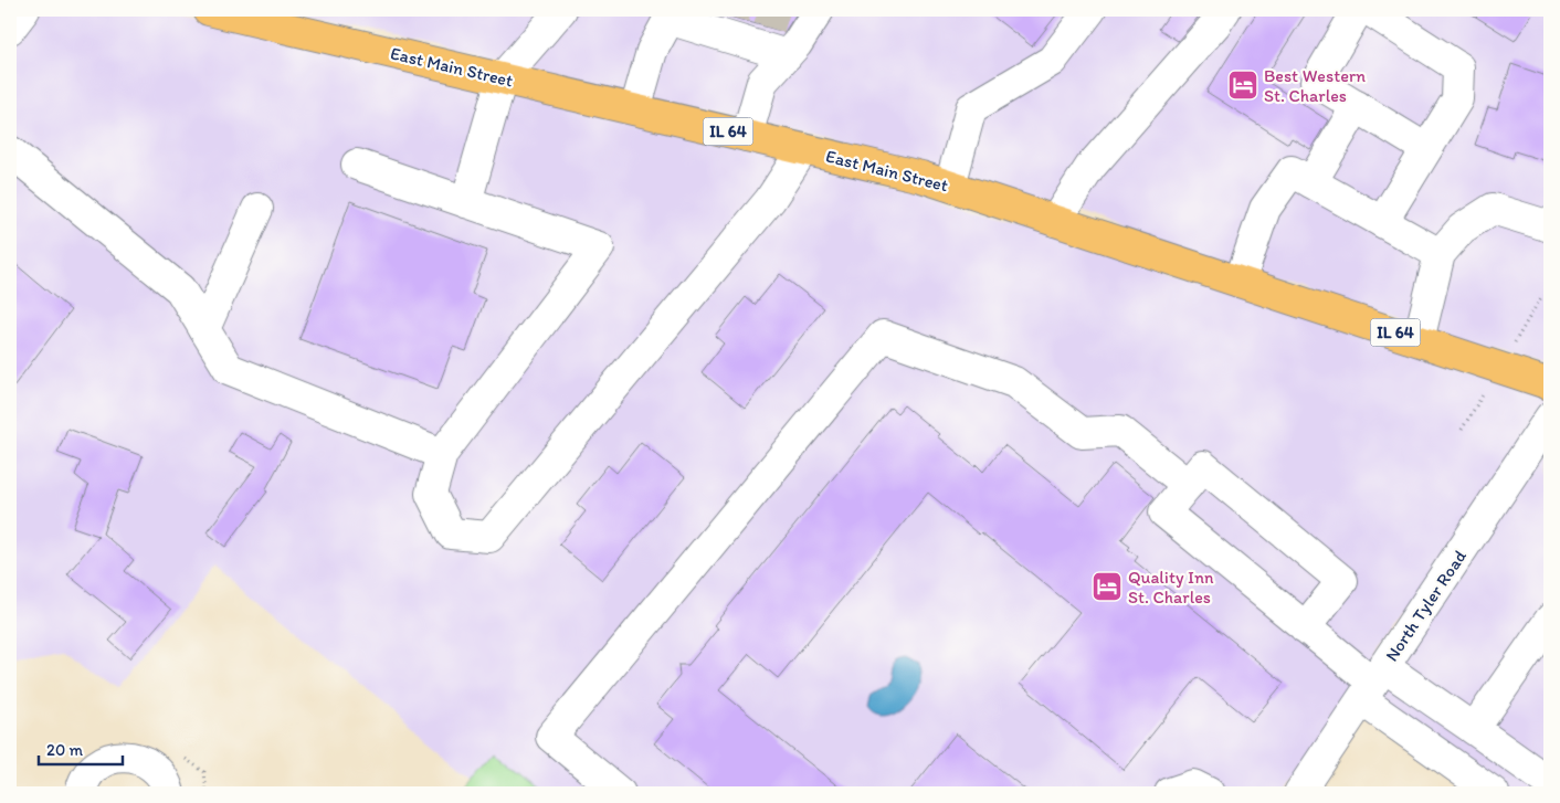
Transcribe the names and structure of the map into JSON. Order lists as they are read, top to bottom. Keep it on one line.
{"streets":{"main road":["East Main Street","IL 64"],"street":["North Tyler Road"]},"places":{"hotel":["Best Western St. Charles","Quality Inn St. Charles"]},"scale_bar":"20 m"}
